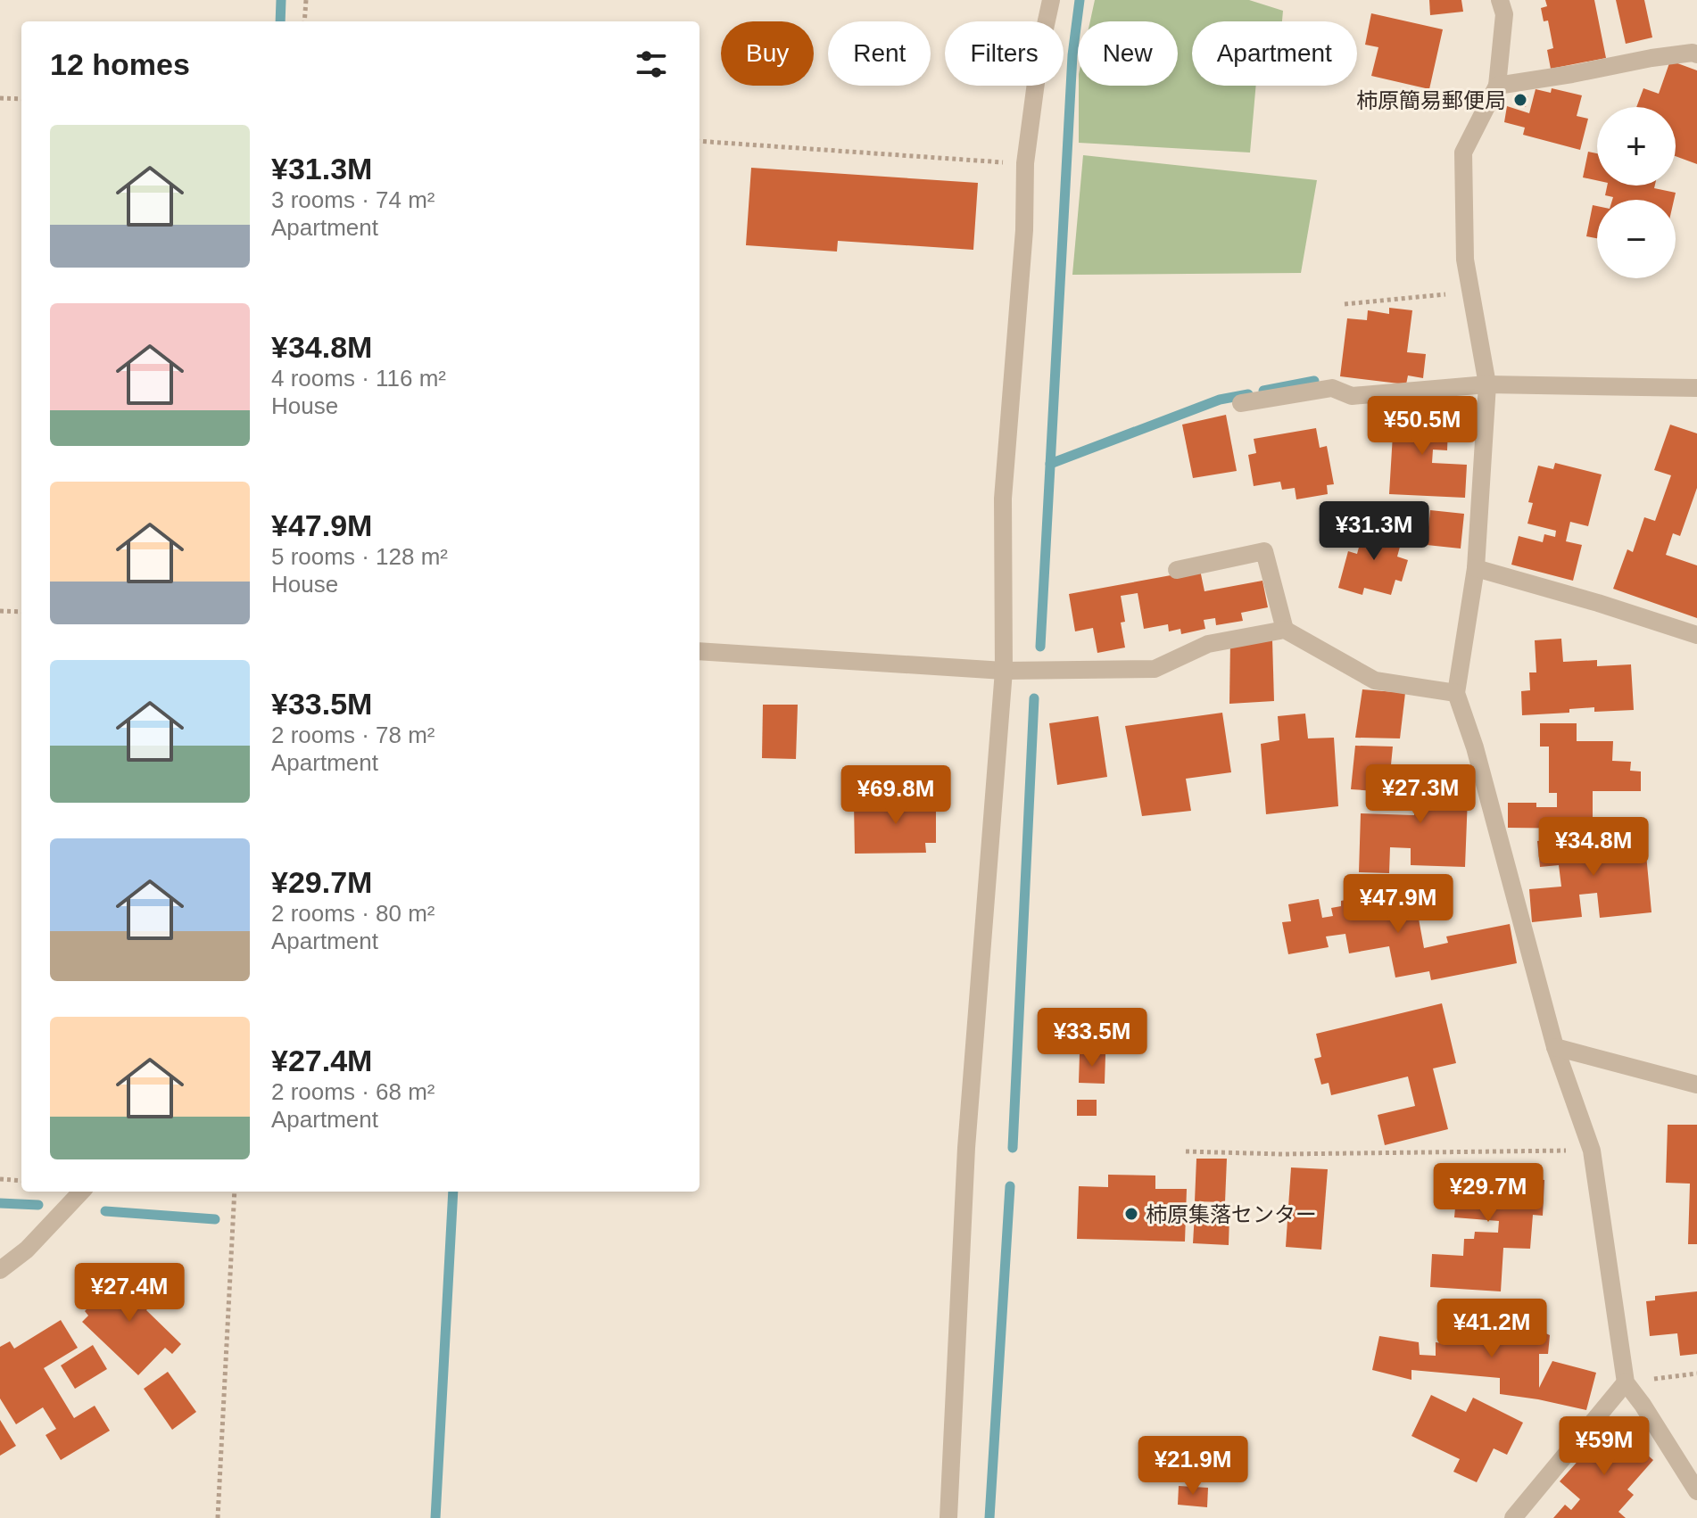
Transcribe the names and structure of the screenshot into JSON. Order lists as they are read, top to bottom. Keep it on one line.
{"places":["柿原簡易郵便局","柿原集落センター"],"page":{"chip":["Buy","Rent","Filters","New","Apartment"],"heading":"12 homes","map_buttons":["+","−"],"list":[{"name":"¥31.3M","note":"3 rooms · 74 m² · Apartment"},{"name":"¥34.8M","note":"4 rooms · 116 m² · House"},{"name":"¥47.9M","note":"5 rooms · 128 m² · House"},{"name":"¥33.5M","note":"2 rooms · 78 m² · Apartment"},{"name":"¥29.7M","note":"2 rooms · 80 m² · Apartment"},{"name":"¥27.4M","note":"2 rooms · 68 m² · Apartment"}],"price":["¥50.5M","¥31.3M","¥27.3M","¥69.8M","¥34.8M","¥47.9M","¥33.5M","¥29.7M","¥27.4M","¥41.2M","¥59M","¥21.9M"]}}
